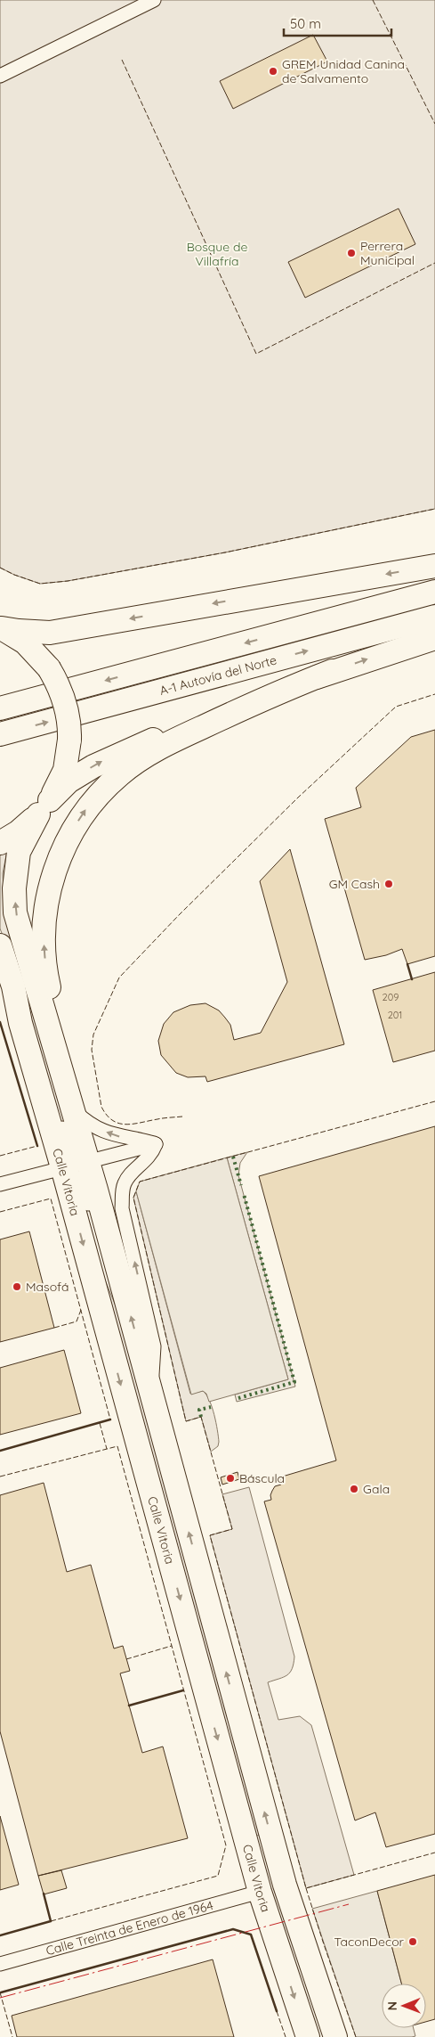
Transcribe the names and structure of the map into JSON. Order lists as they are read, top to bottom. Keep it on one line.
{"streets":{"highway":["A-1 Autovía del Norte","Calle Vitoria"],"street":["Calle Treinta de Enero de 1964"]},"crossings":[["Calle Vitoria","Calle Treinta de Enero de 1964"]],"parks":["Bosque de Villafría"],"places":["GREM Unidad Canina de Salvamento","Perrera Municipal","GM Cash","Masofá","Báscula","Gala","TaconDecor"],"house_numbers":["209","201"],"scale_bar":"50 m","north":"left"}
